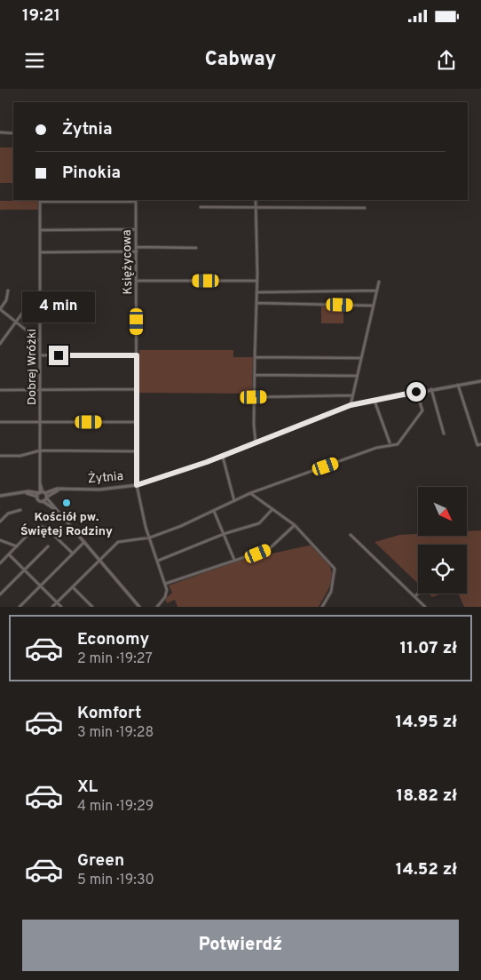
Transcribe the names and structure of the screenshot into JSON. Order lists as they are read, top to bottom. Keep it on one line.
{"streets":{"street":["Księżycowa","Dobrej Wróżki","Żytnia"]},"crossings":[["Księżycowa","Żytnia"],["Dobrej Wróżki","Żytnia"]],"places":["Kościół pw. Świętej Rodziny"],"north":"bottom right","page":{"status":"19:21","header":"Cabway","banner":["Żytnia","Pinokia"],"bubble":"4 min","list":[{"name":"Economy","note":"2 min · 19:27","value":"11.07 zł"},{"name":"Komfort","note":"3 min · 19:28","value":"14.95 zł"},{"name":"XL","note":"4 min · 19:29","value":"18.82 zł"},{"name":"Green","note":"5 min · 19:30","value":"14.52 zł"}],"buttons":"Potwierdź"}}
